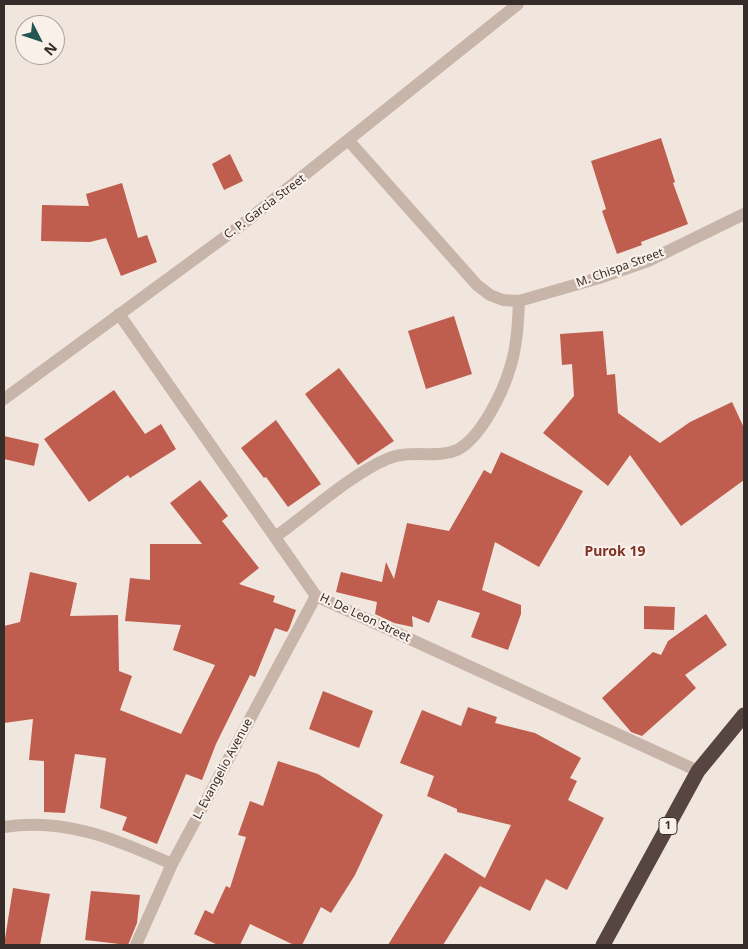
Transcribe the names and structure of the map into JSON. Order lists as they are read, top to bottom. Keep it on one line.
{"streets":{"highway":["1"],"street":["C. P. Garcia Street","M. Chispa Street","H. De Leon Street","L. Evangelio Avenue"]},"crossings":[["C. P. Garcia Street","H. De Leon Street"],["H. De Leon Street","L. Evangelio Avenue"],["H. De Leon Street","1"]],"districts":["Purok 19"],"north":"bottom right"}
